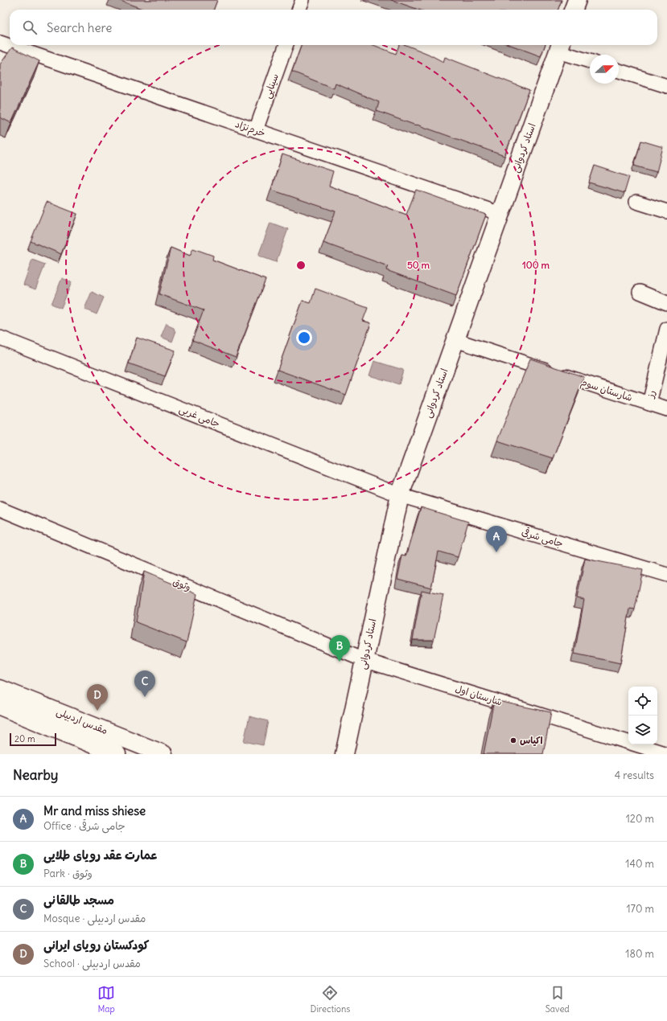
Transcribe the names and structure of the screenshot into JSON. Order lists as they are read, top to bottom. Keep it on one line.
{"streets":{"street":["سینایی","خرم‌نژاد","استاد کردوانی","شارستان سوم","رز","جامی غربی","جامی شرقی","وثوق","شارستان اول","مقدس اردبیلی"]},"crossings":[["سینایی","خرم‌نژاد"],["خرم‌نژاد","استاد کردوانی"],["استاد کردوانی","شارستان سوم"],["استاد کردوانی","جامی غربی"],["استاد کردوانی","جامی شرقی"],["استاد کردوانی","وثوق"],["استاد کردوانی","شارستان اول"],["شارستان سوم","رز"],["جامی غربی","جامی شرقی"],["وثوق","شارستان اول"]],"places":["اکیاس"],"scale_bar":"20 m","north":"right","page":{"search":"Search here","pins":["A","B","C","D"],"scale":"20 m","heading":["Nearby","4 results"],"list":[{"mark":"A","name":"Mr and miss shiese","note":"Office · جامی شرقی","value":"120 m"},{"mark":"B","name":"عمارت عقد روياى طلايى","note":"Park · وثوق","value":"140 m"},{"mark":"C","name":"مسجد طالقانی","note":"Mosque · مقدس اردبیلی","value":"170 m"},{"mark":"D","name":"کودکستان رویای ایرانی","note":"School · مقدس اردبیلی","value":"180 m"}],"nav":["Map","Directions","Saved"]},"rings":["50 m","100 m"]}
